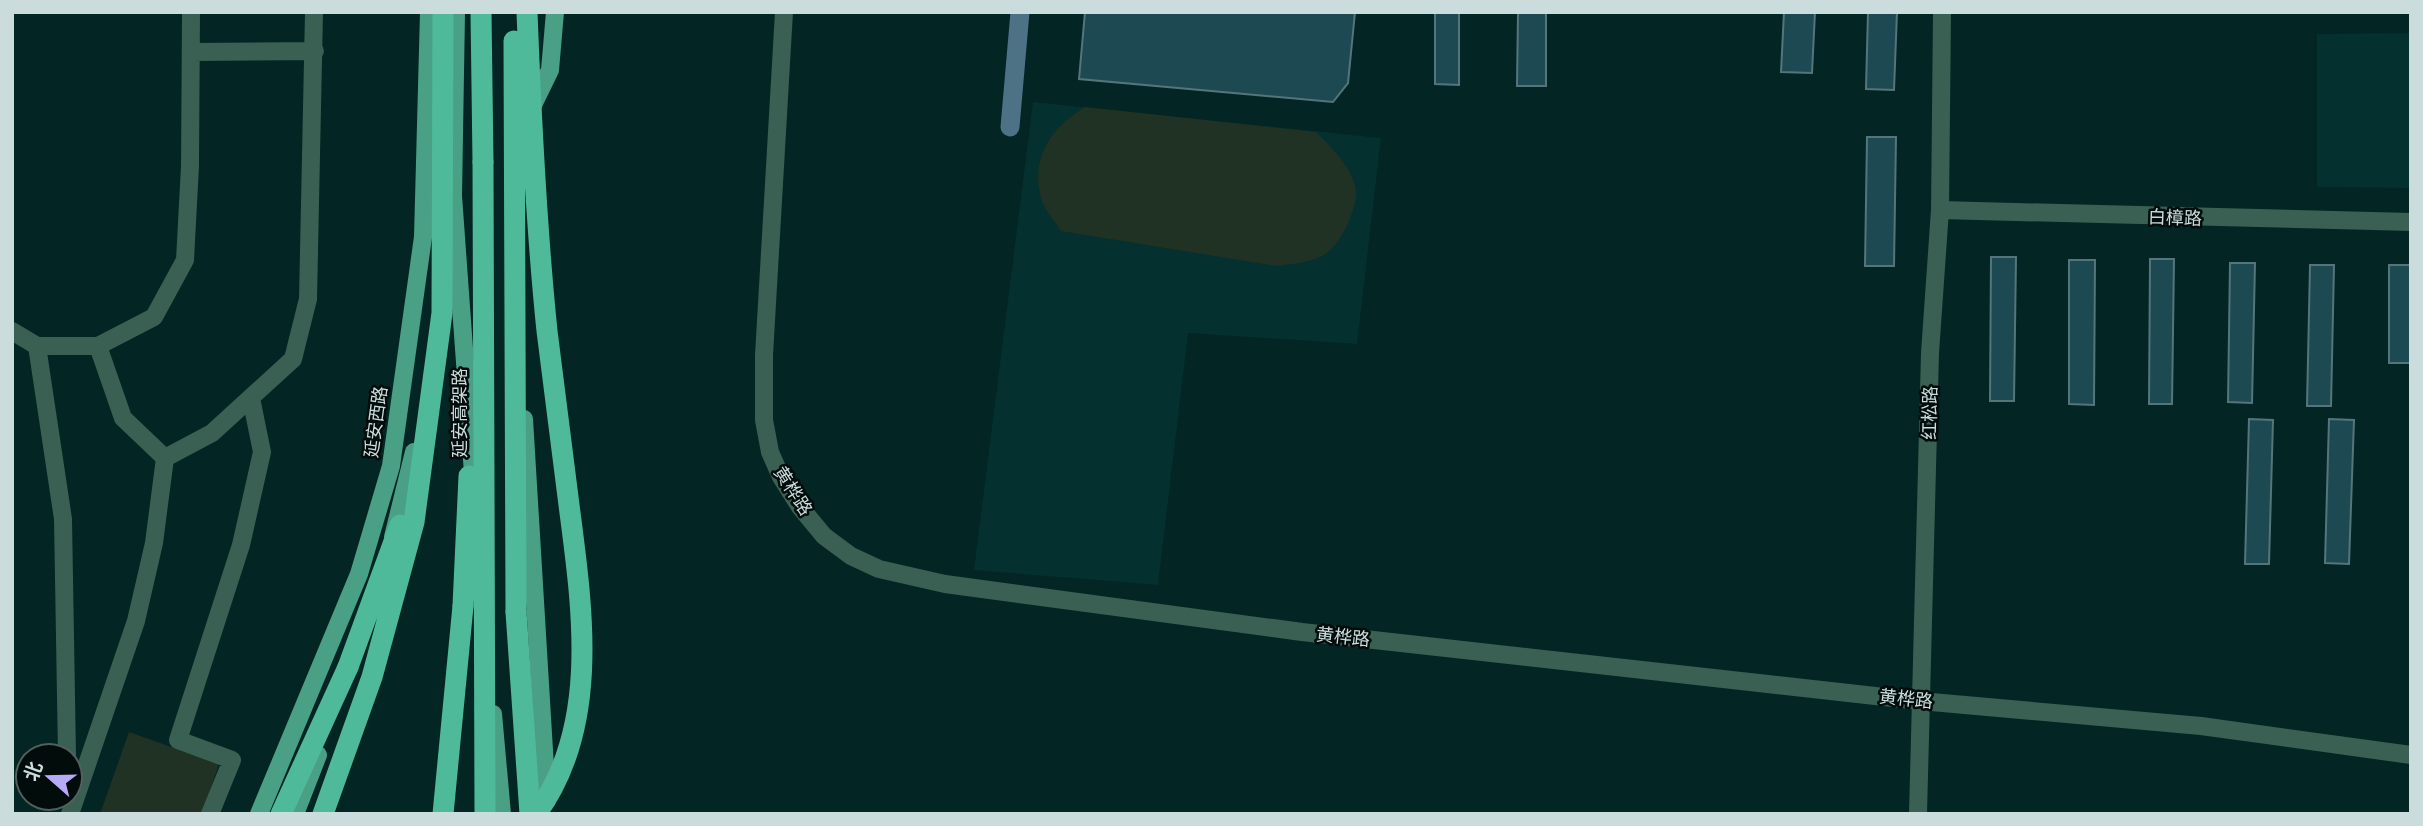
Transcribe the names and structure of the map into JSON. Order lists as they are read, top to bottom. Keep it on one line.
{"streets":{"highway":["延安高架路"],"main road":["延安西路"],"street":["白樟路","红松路","黄桦路"]},"crossings":[["白樟路","红松路"],["红松路","黄桦路"]],"north":"left"}
